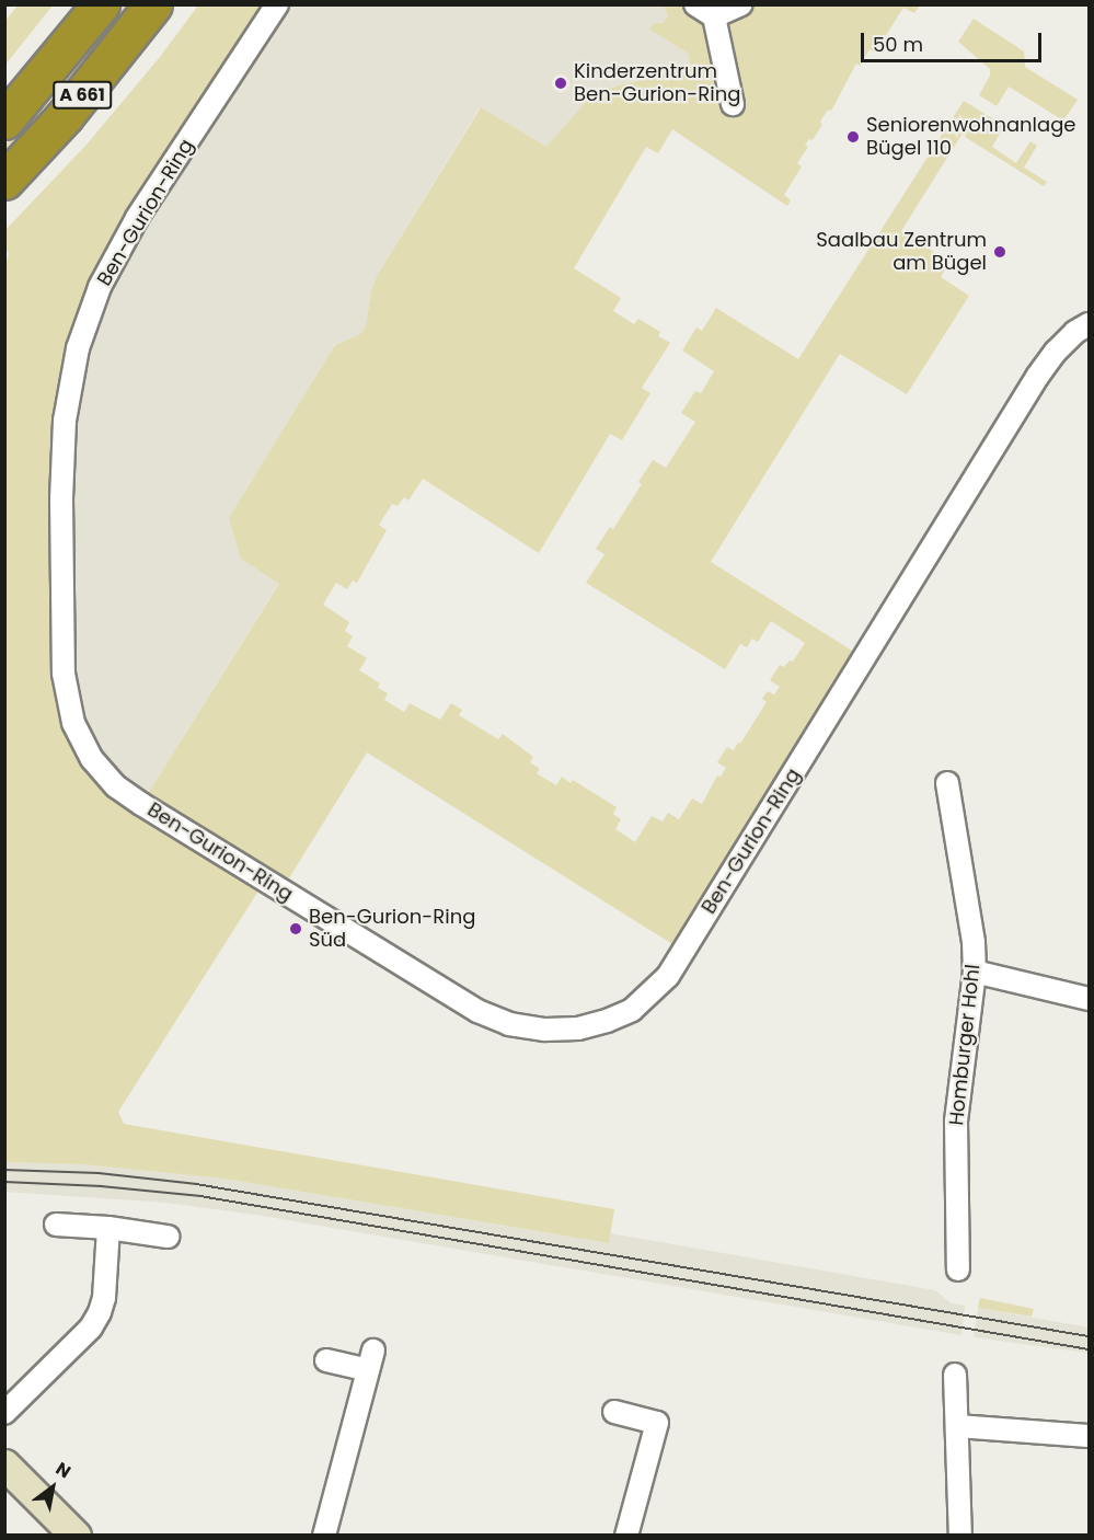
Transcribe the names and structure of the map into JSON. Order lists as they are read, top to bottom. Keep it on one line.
{"streets":{"highway":["A 661"],"street":["Ben-Gurion-Ring","Homburger Hohl"]},"places":["Kinderzentrum Ben-Gurion-Ring","Seniorenwohnanlage Bügel 110","Saalbau Zentrum am Bügel","Ben-Gurion-Ring Süd"],"scale_bar":"50 m","north":"top right"}
